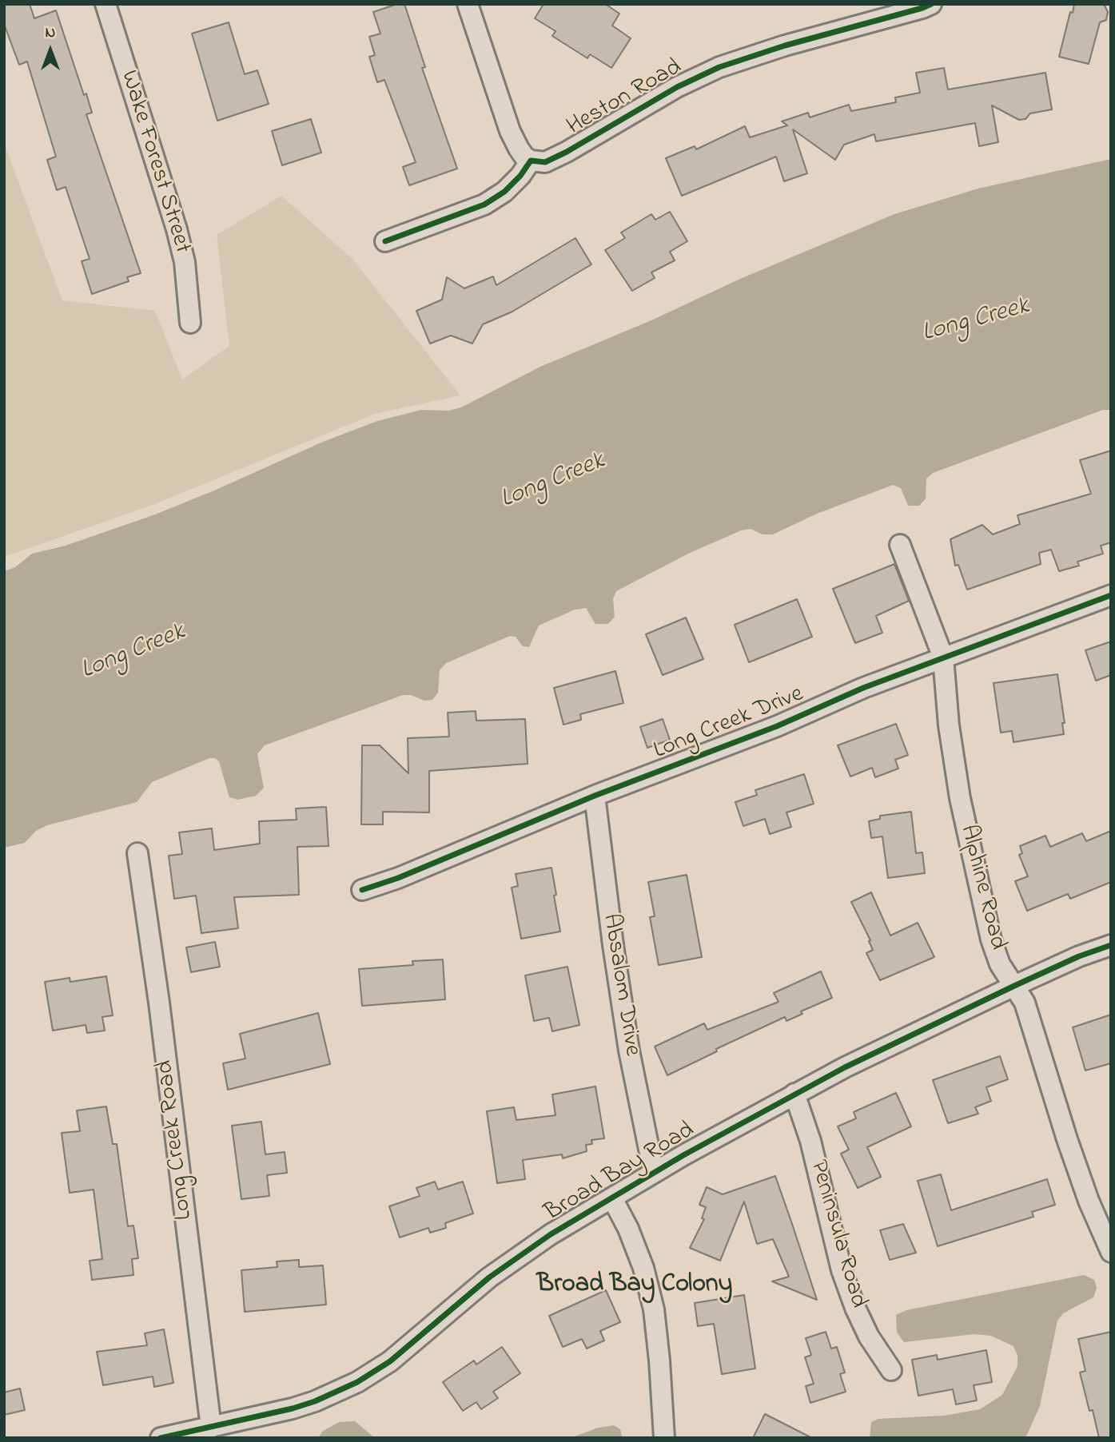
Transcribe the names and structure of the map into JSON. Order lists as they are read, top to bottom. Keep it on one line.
{"streets":{"street":["Heston Road","Wake Forest Street","Long Creek Drive","Alphine Road","Absalom Drive","Long Creek Road","Broad Bay Road","Peninsula Road"]},"crossings":[["Long Creek Drive","Alphine Road"],["Long Creek Drive","Absalom Drive"],["Alphine Road","Broad Bay Road"],["Absalom Drive","Broad Bay Road"],["Long Creek Road","Broad Bay Road"],["Broad Bay Road","Peninsula Road"]],"districts":["Broad Bay Colony"],"water":["Long Creek"],"north":"top"}
